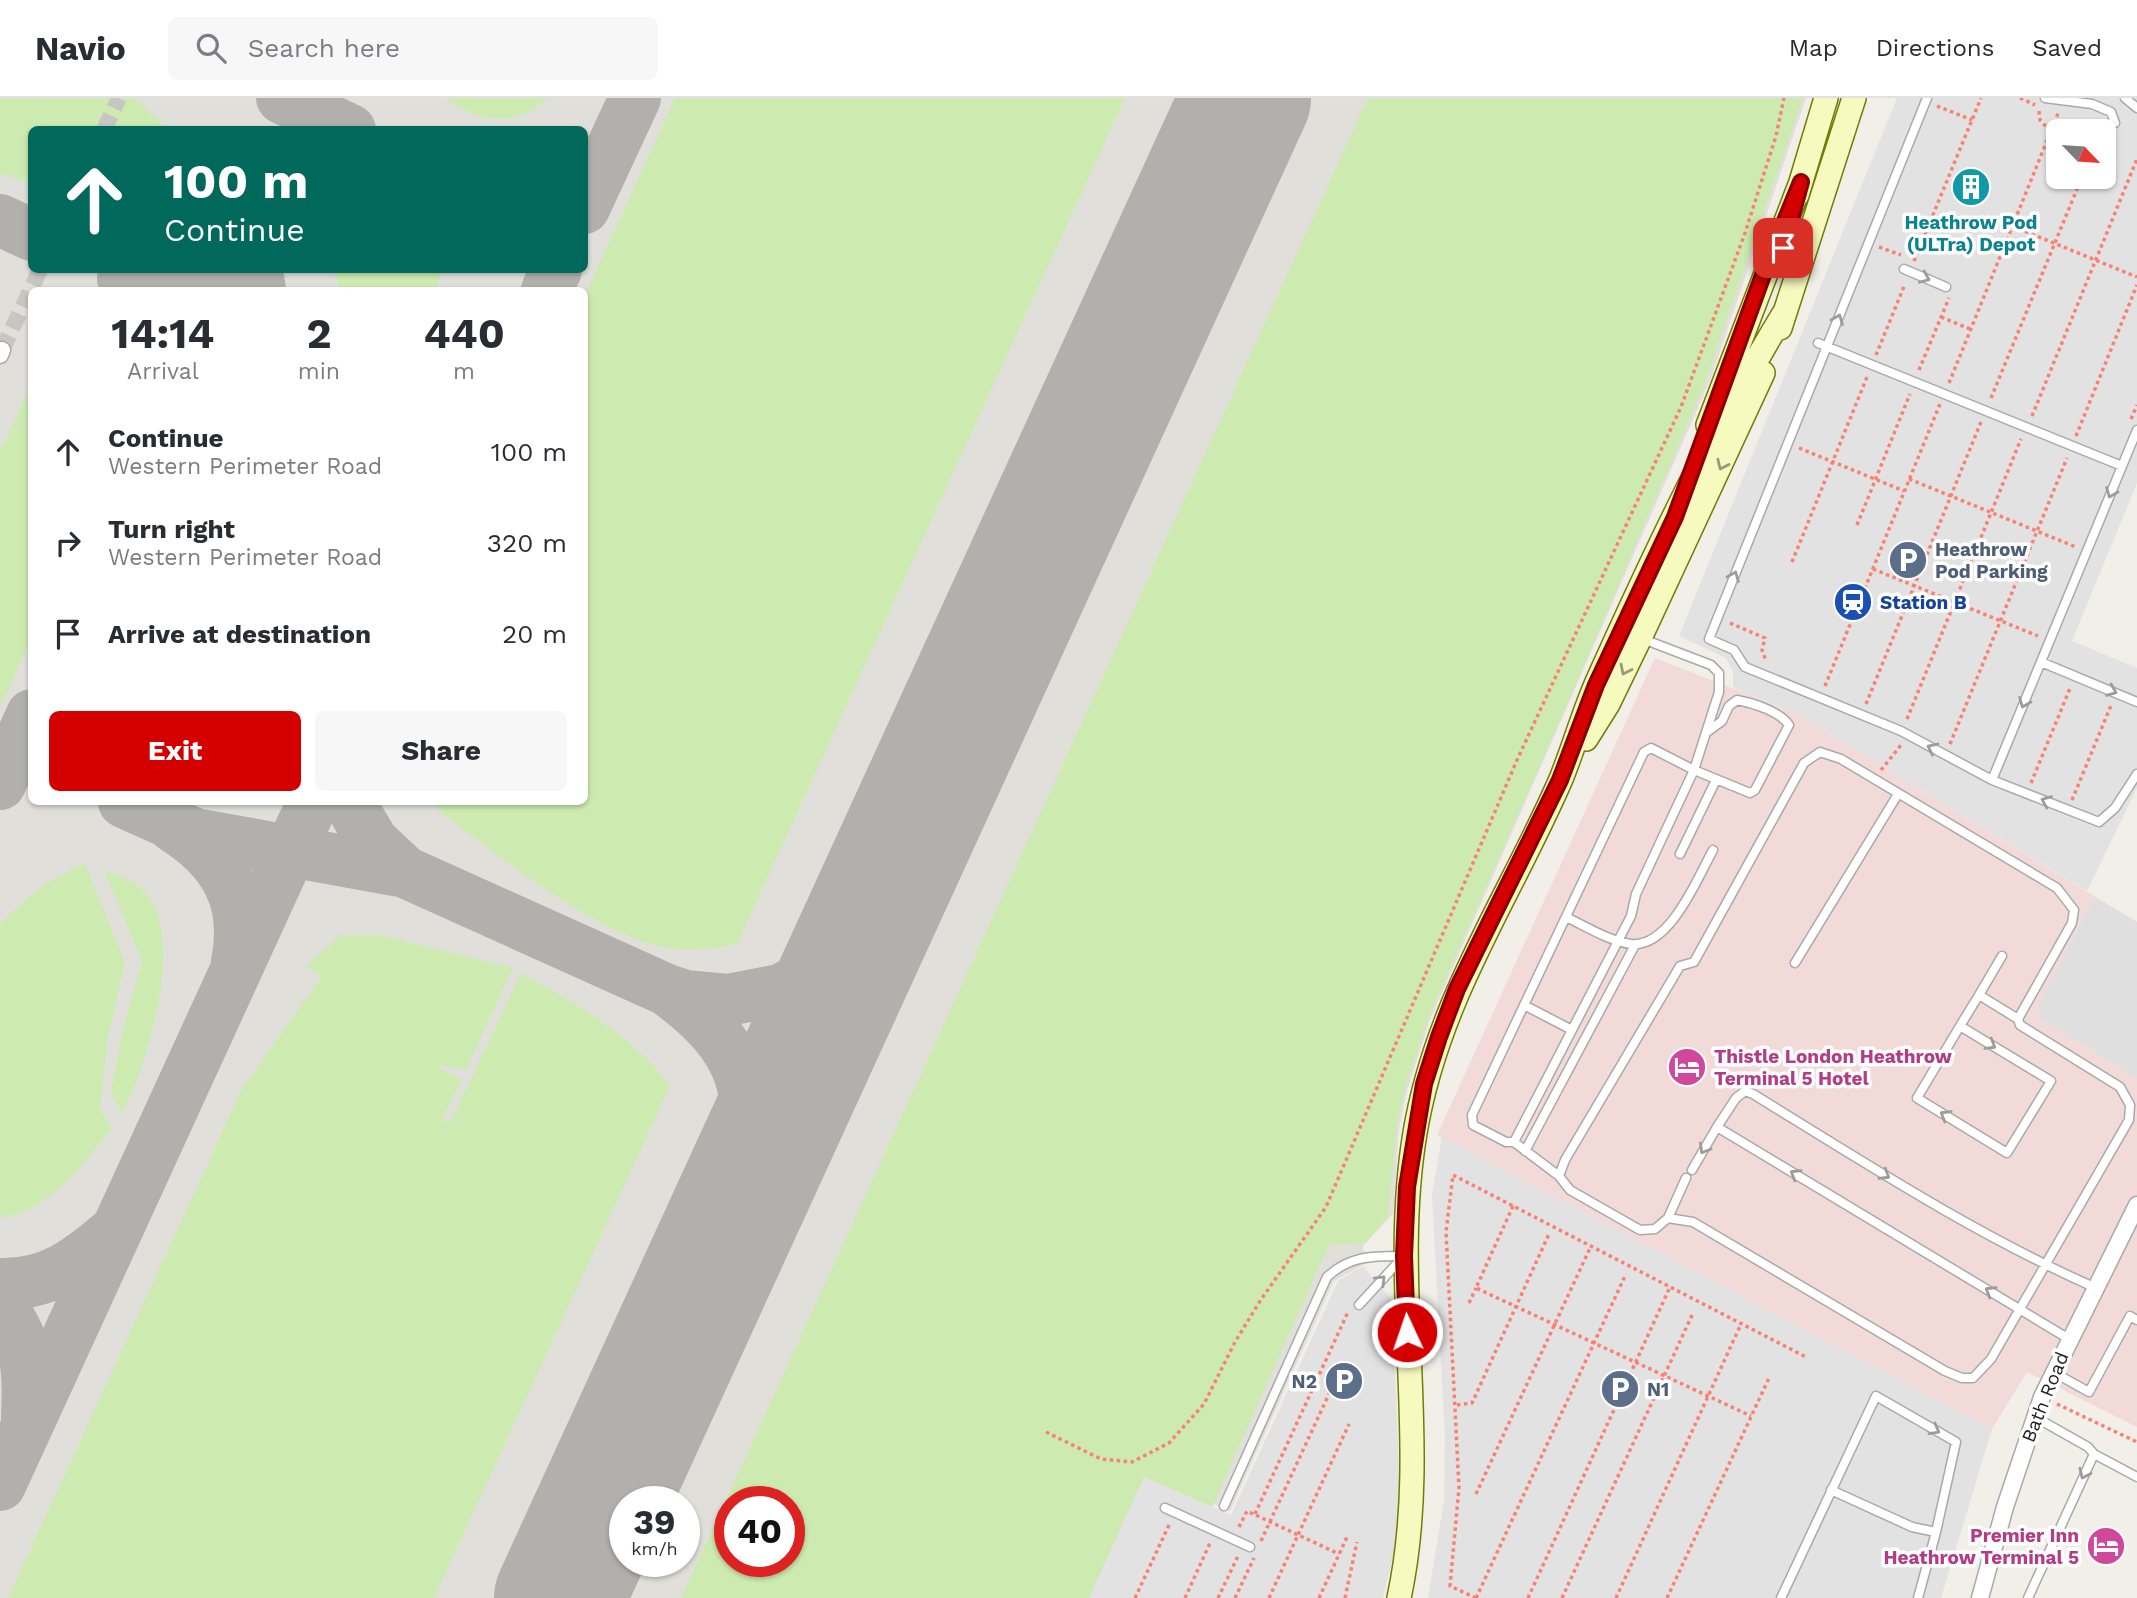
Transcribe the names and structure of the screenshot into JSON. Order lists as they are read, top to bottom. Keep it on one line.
{"streets":{"street":["Bath Road"]},"places":{"building":["Heathrow Pod (ULTra) Depot"],"parking":["Heathrow Pod Parking","N2","N1"],"station":["Station B"],"hotel":["Thistle London Heathrow Terminal 5 Hotel","Premier Inn Heathrow Terminal 5"]},"north":"bottom right","page":{"header":"Navio","search":"Search here","nav":["Map","Directions","Saved"],"turn":["100 m","Continue"],"eta":["14:14","Arrival","2","min","440","m"],"list":[{"name":"Continue","note":"Western Perimeter Road","value":"100 m"},{"name":"Turn right","note":"Western Perimeter Road","value":"320 m"},{"name":"Arrive at destination","value":"20 m"}],"buttons":["Exit","Share"],"speed":"39 km/h","limit":"40"}}
